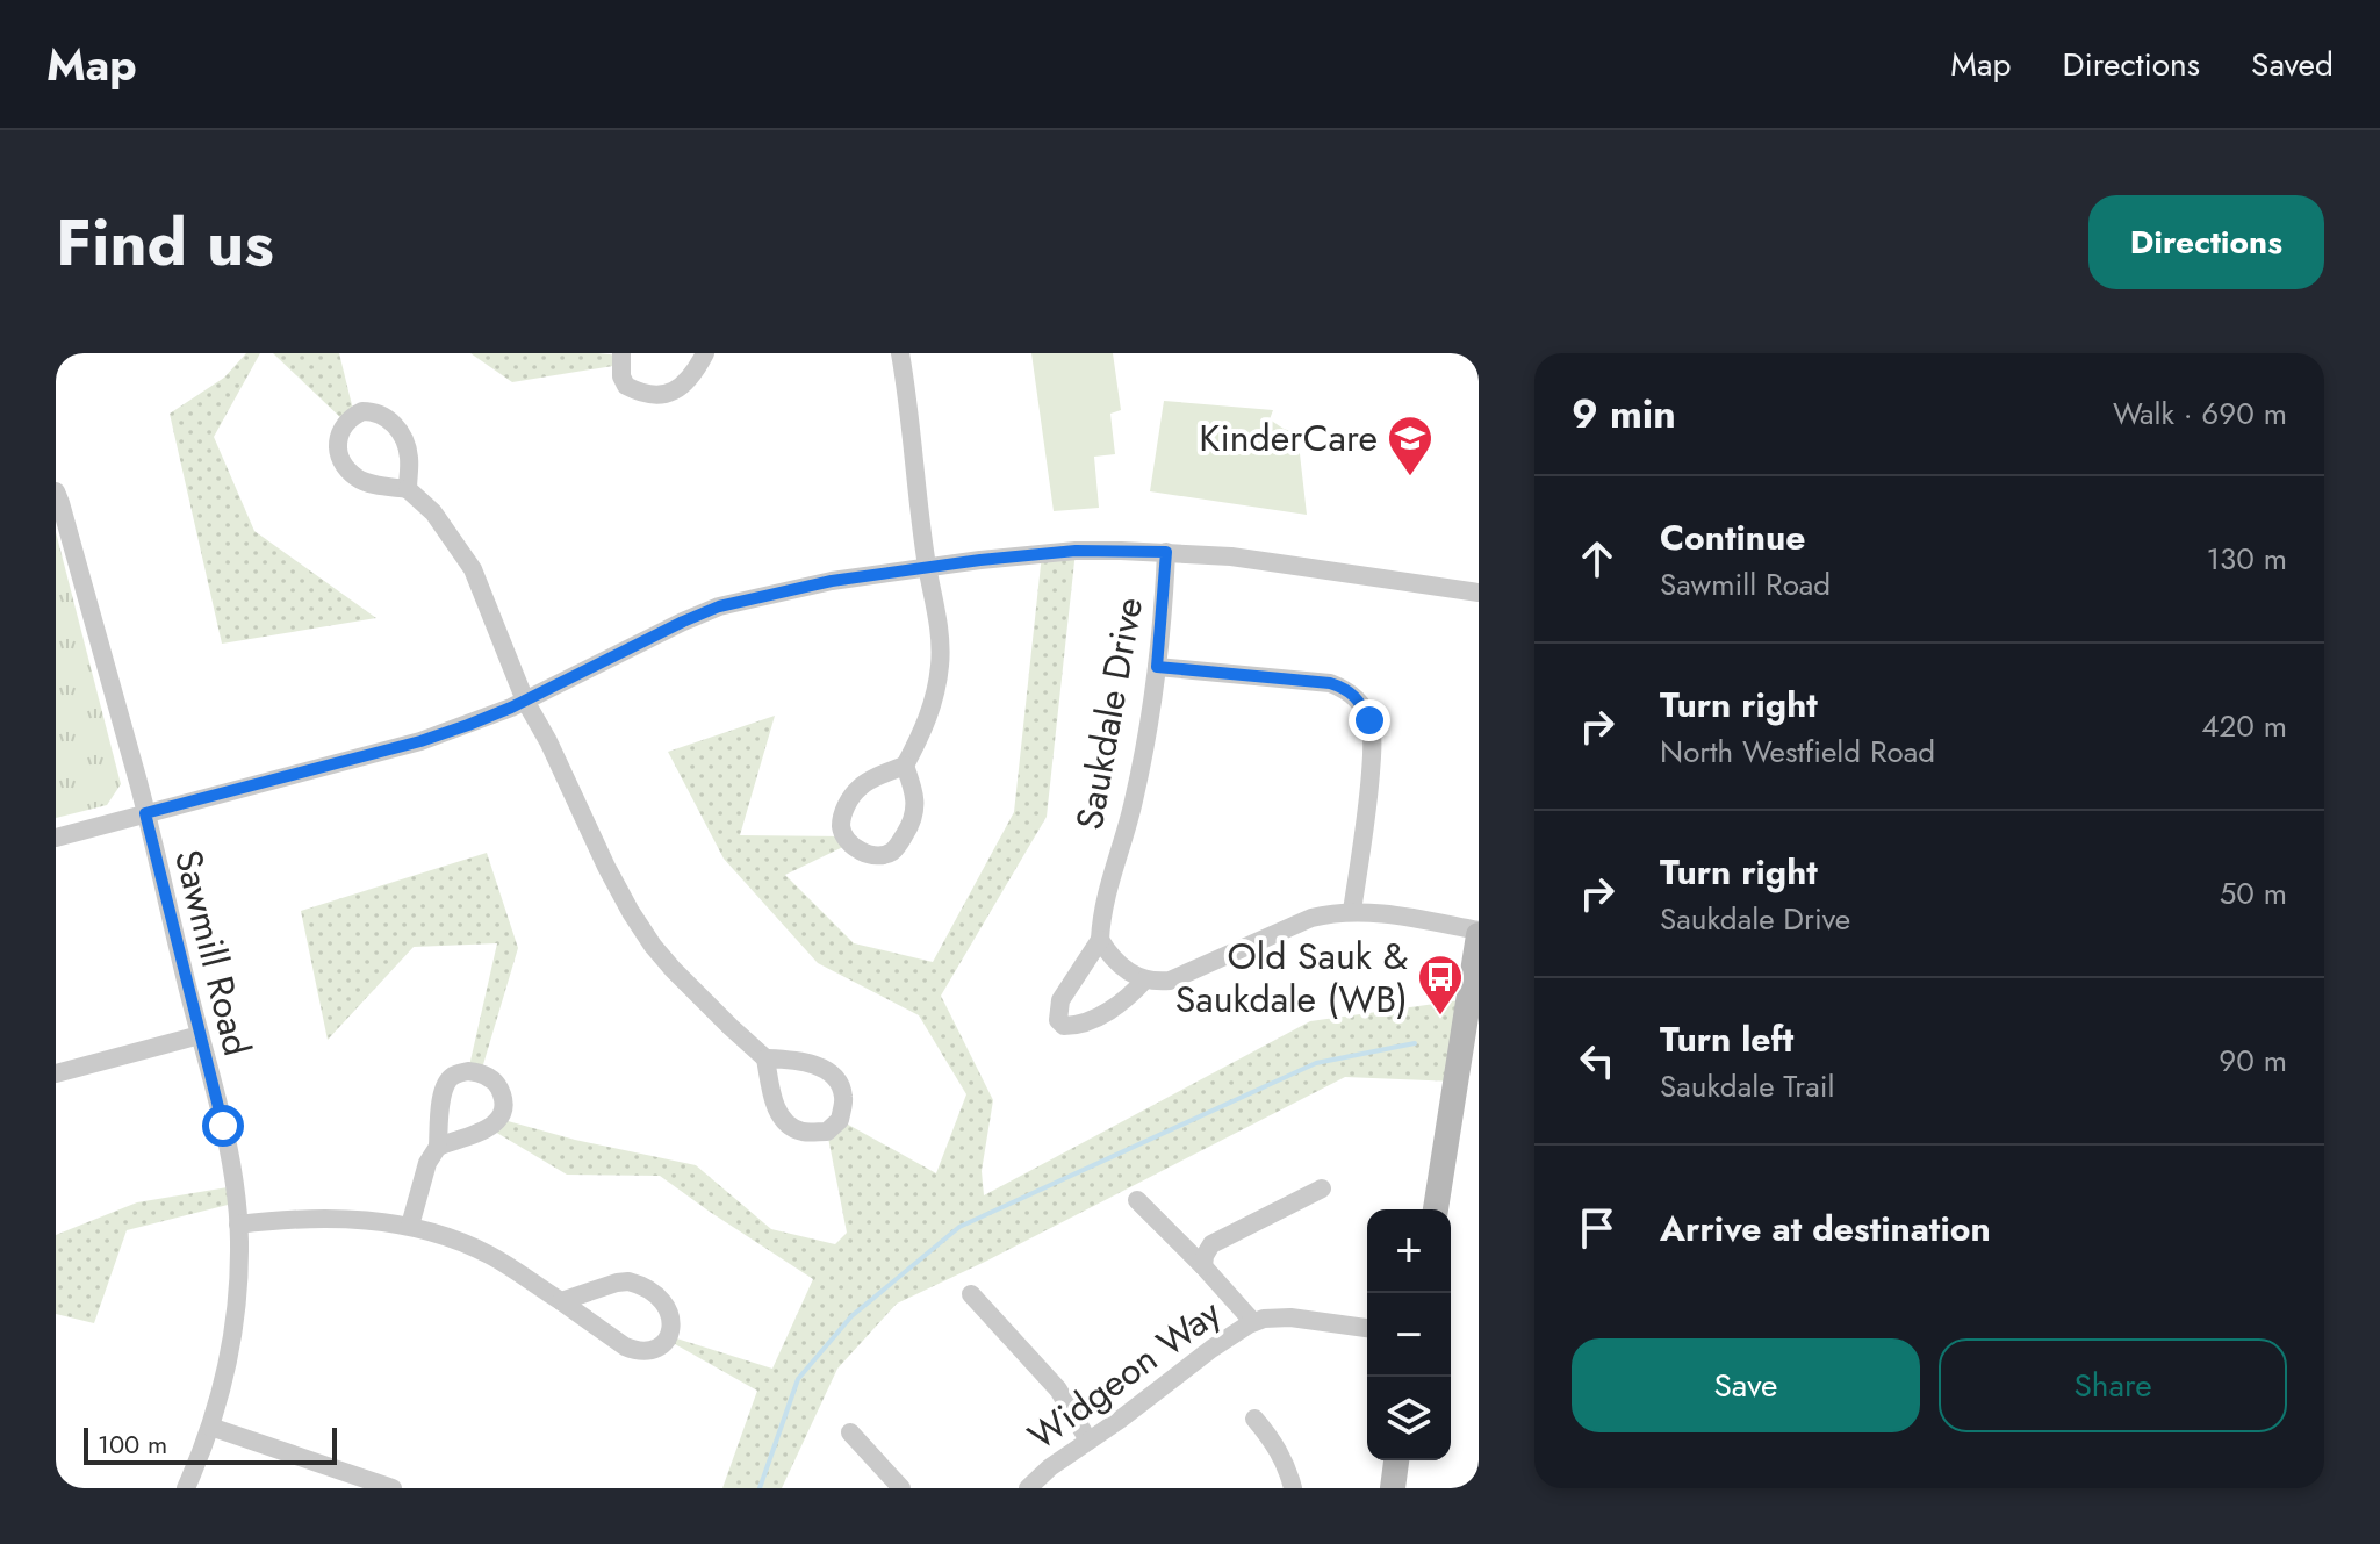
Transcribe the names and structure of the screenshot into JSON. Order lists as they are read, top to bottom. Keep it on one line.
{"streets":{"street":["Saukdale Drive","Sawmill Road","Widgeon Way"]},"places":{"school or university":["KinderCare"],"bus stop":["Old Sauk & Saukdale (WB)"]},"scale_bar":"100 m","page":{"header":"Map","nav":["Map","Directions","Saved"],"title":"Find us","buttons":["Directions",["Save","Share"]],"heading":["9 min","Walk · 690 m"],"list":[["Continue","Sawmill Road","130 m"],["Turn right","North Westfield Road","420 m"],["Turn right","Saukdale Drive","50 m"],["Turn left","Saukdale Trail","90 m"],"Arrive at destination"],"map_buttons":["+","−"],"scale":"100 m"}}
